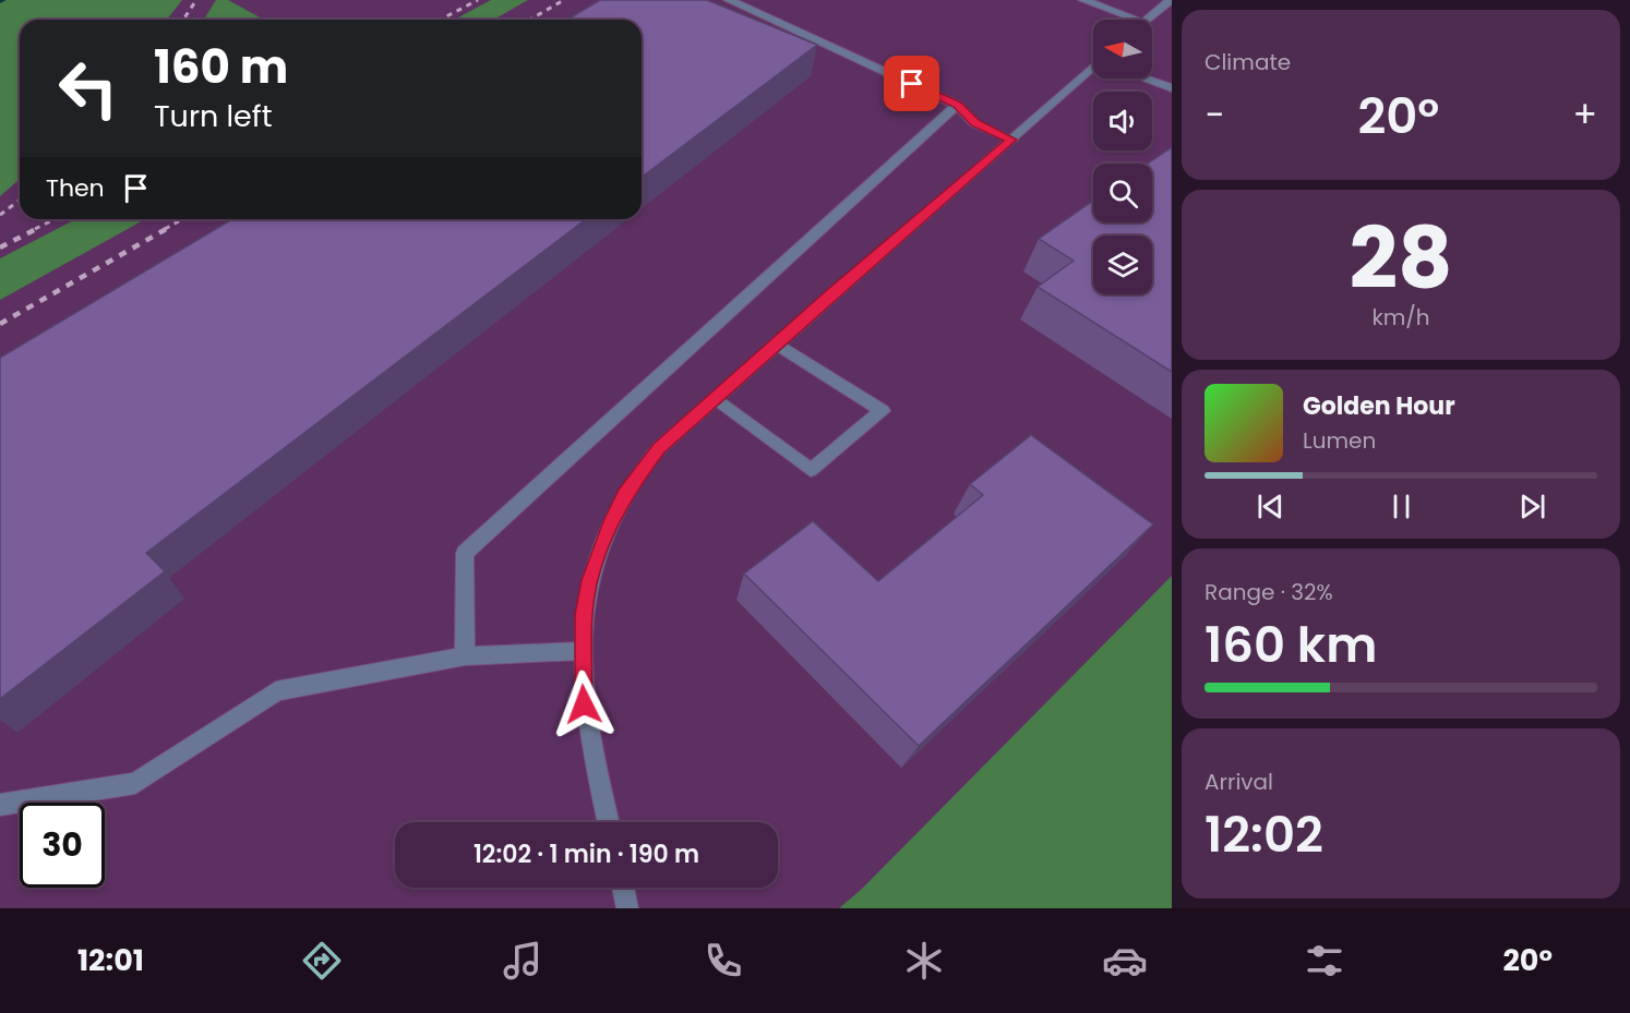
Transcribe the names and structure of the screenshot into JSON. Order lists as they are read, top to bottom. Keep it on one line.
{"north":"left","page":{"tile":["Climate",["28","km/h"],["Range · 32%","160 km"],["Arrival","12:02"]],"turn":["160 m","Turn left"],"heat":["−","20°","+"],"then":"Then","song":["Golden Hour","Lumen"],"limit":"30","trip":"12:02 · 1 min · 190 m","tabs":["12:01","20°"]}}
